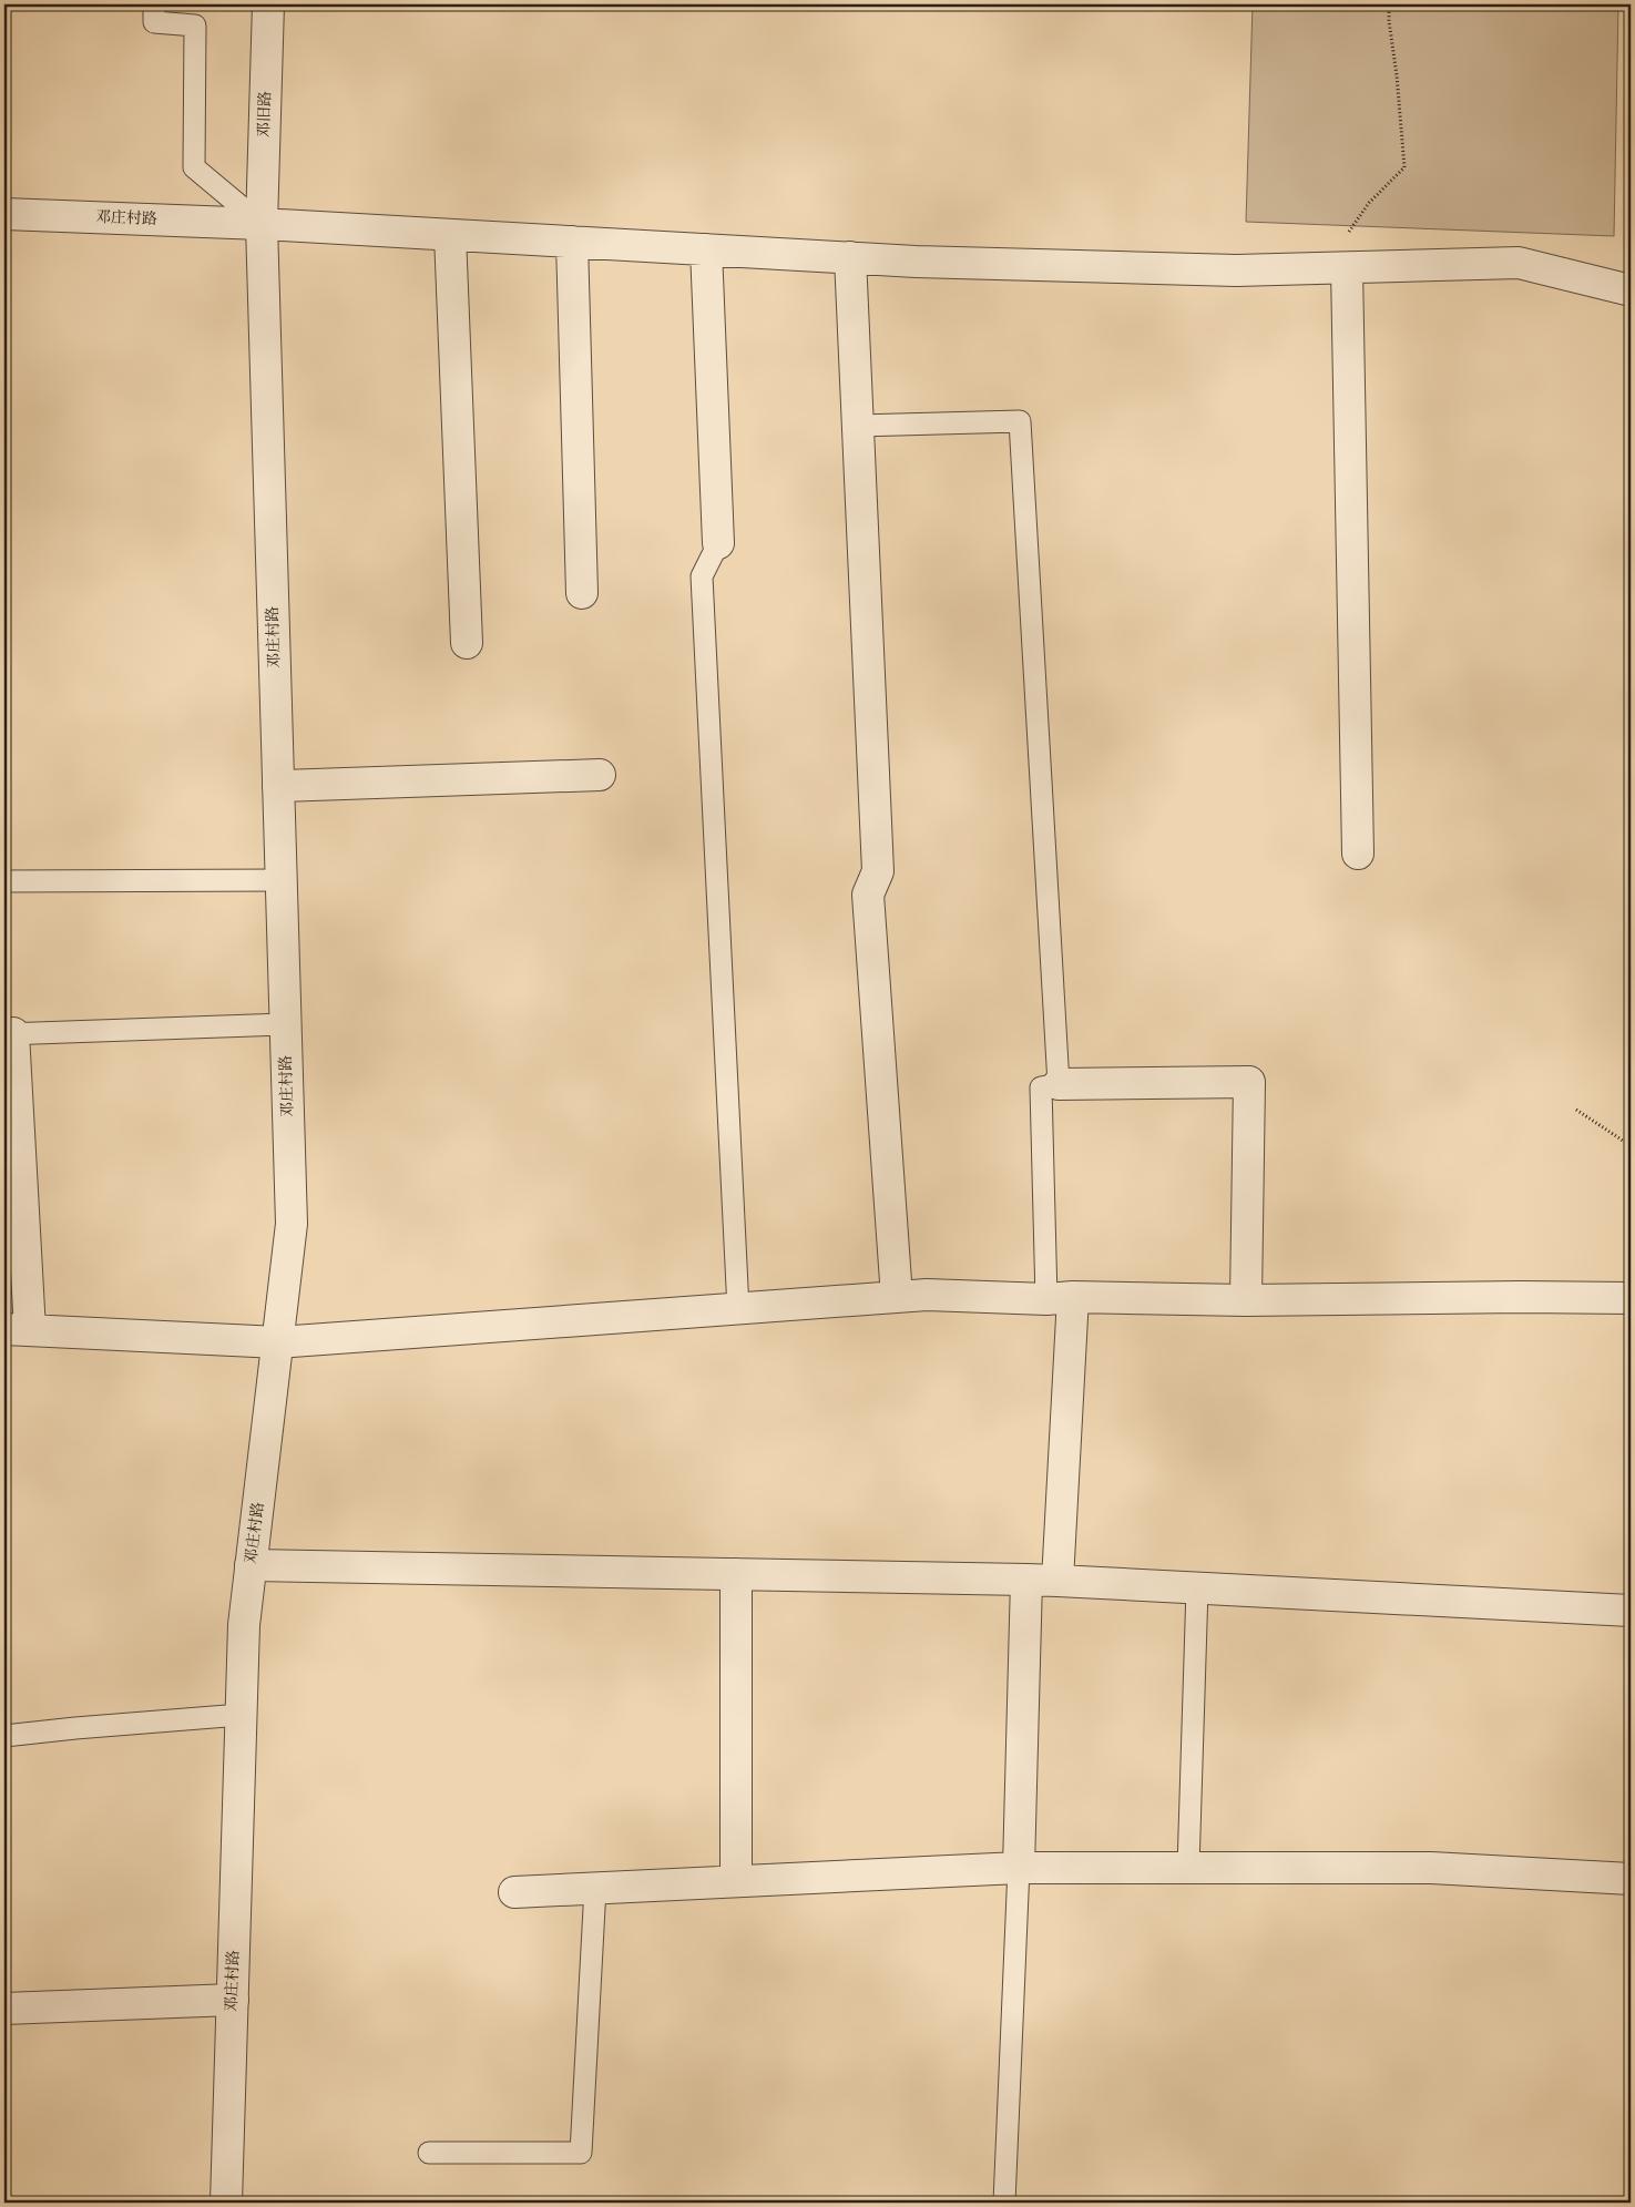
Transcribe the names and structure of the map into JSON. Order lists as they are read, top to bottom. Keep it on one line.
{"streets":{"street":["邓旧路","邓庄村路"]},"crossings":[["邓旧路","邓庄村路"]]}
